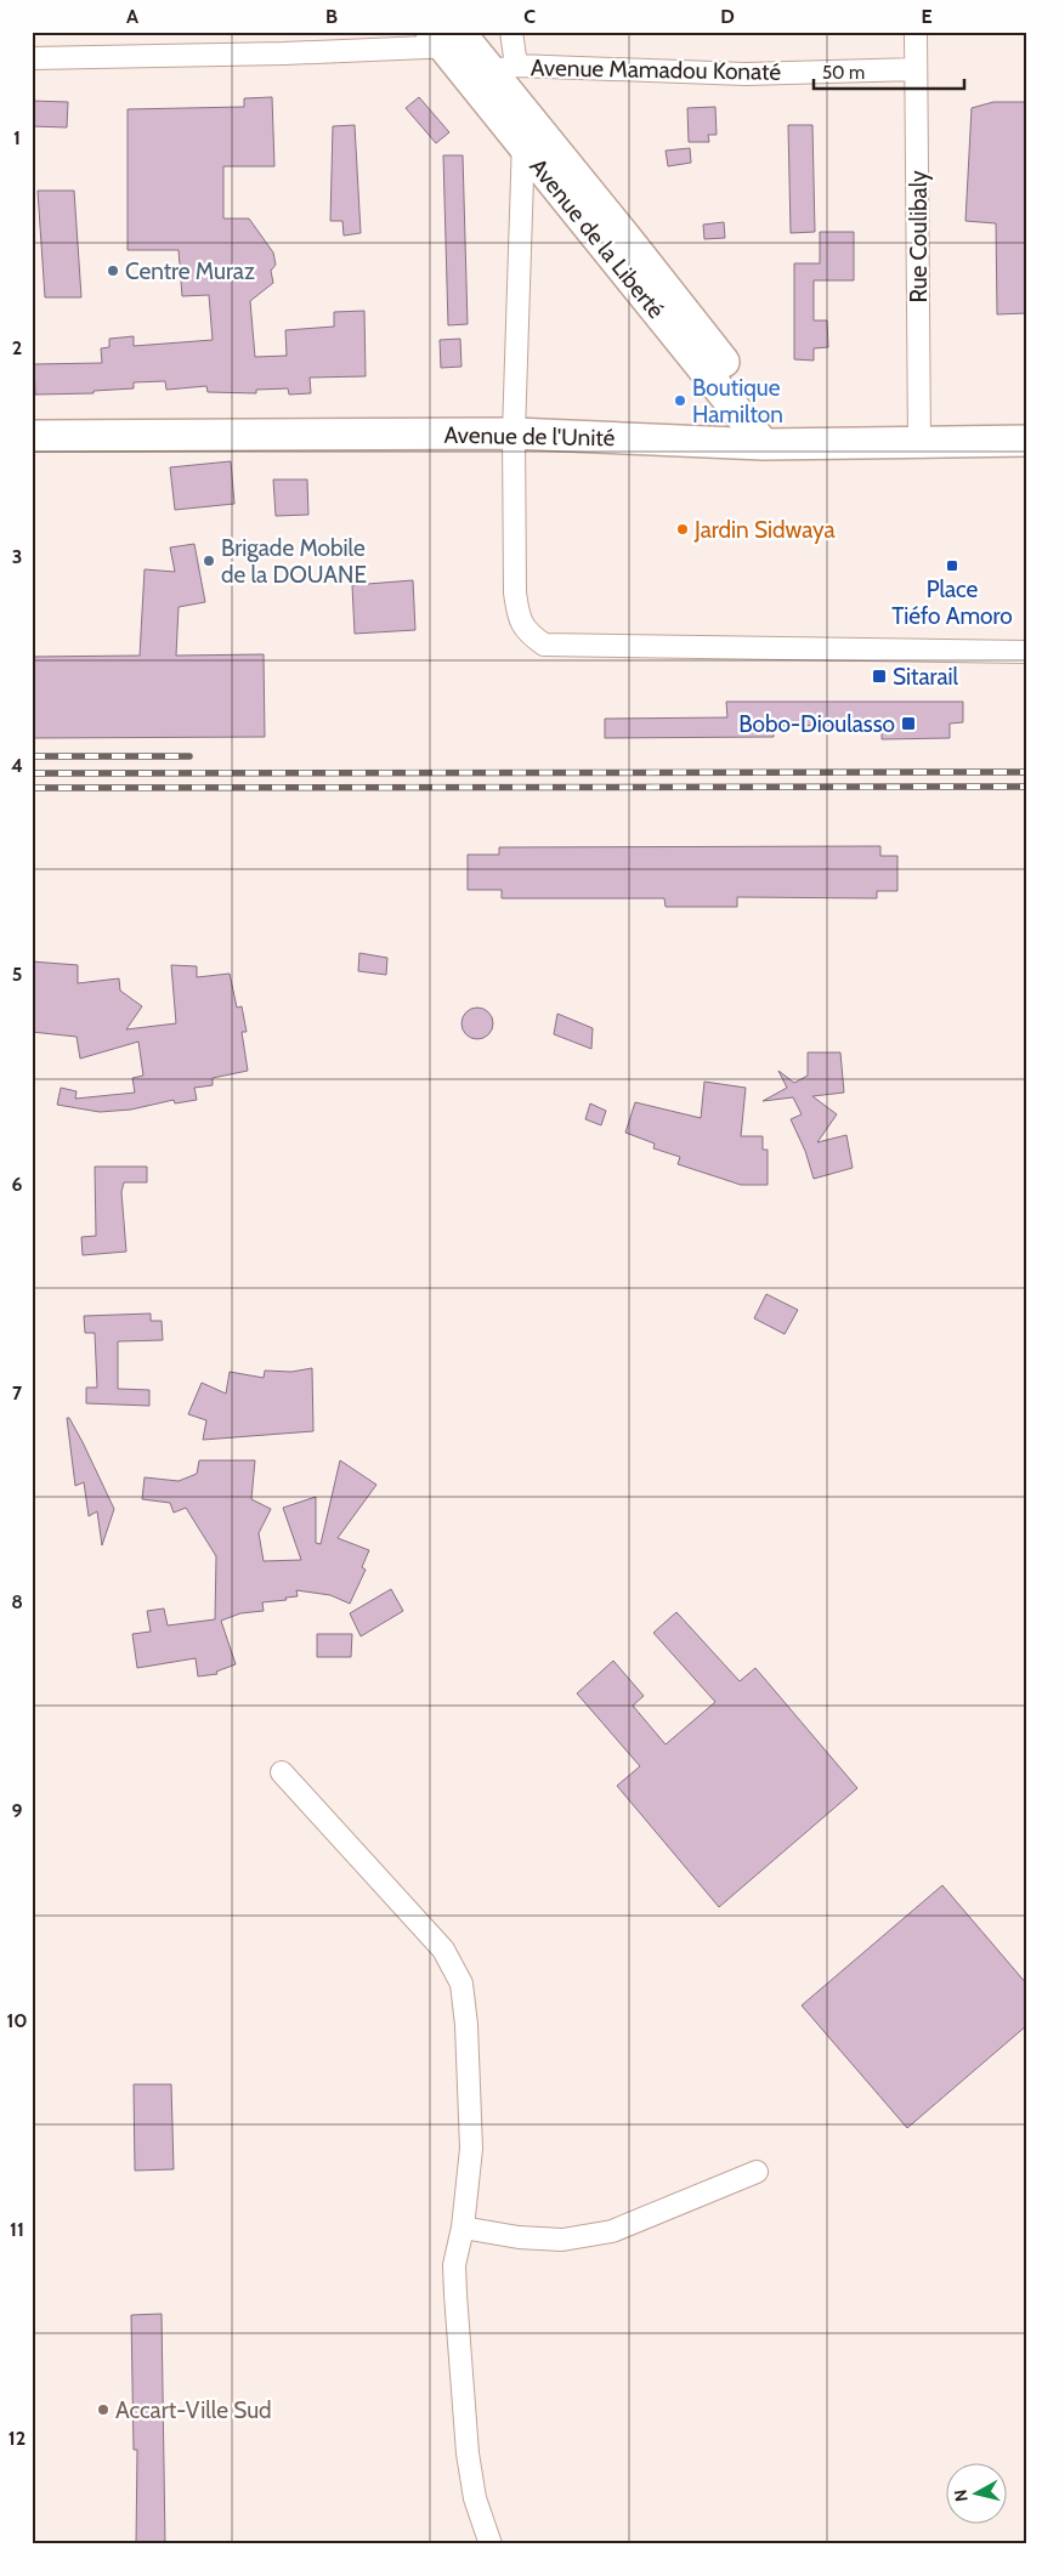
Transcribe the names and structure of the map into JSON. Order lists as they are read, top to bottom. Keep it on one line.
{"streets":{"main road":["Avenue de la Liberté","Avenue de l'Unité"],"street":["Avenue Mamadou Konaté","Rue Coulibaly"]},"crossings":[["Avenue Mamadou Konaté","Rue Coulibaly"],["Avenue Mamadou Konaté","Avenue de la Liberté"],["Rue Coulibaly","Avenue de l'Unité"],["Avenue de la Liberté","Avenue de l'Unité"]],"places":{"other":["Centre Muraz","Boutique Hamilton","Jardin Sidwaya","Brigade Mobile de la DOUANE","Accart-Ville Sud"],"transit":["Place Tiéfo Amoro","Sitarail","Bobo-Dioulasso"]},"scale_bar":"50 m","north":"left","grid":{"columns":["A","B","C","D","E"],"rows":["1","2","3","4","5","6","7","8","9","10","11","12"]}}
